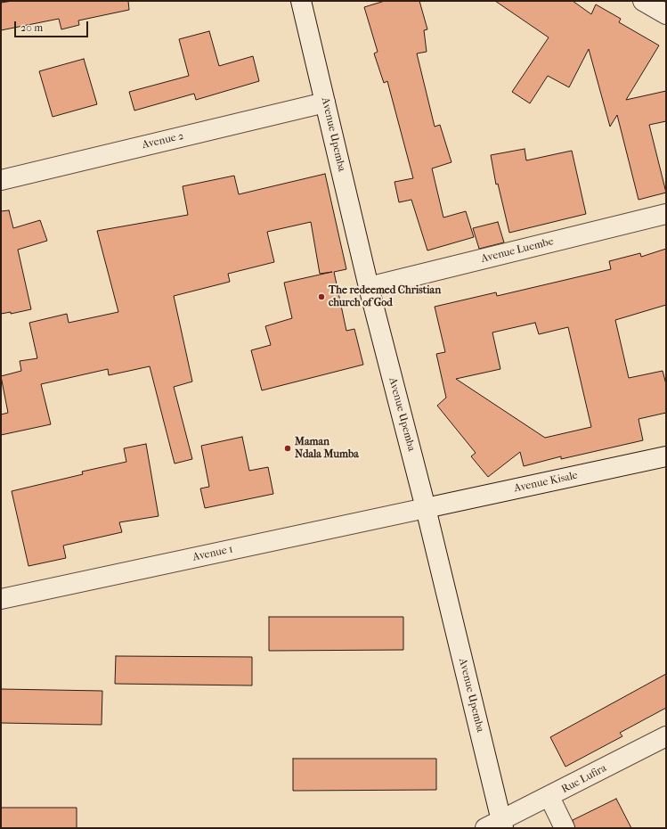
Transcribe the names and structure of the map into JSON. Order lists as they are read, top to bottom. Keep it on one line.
{"streets":{"street":["Avenue Upemba","Avenue 2","Avenue Luembe","Avenue Kisale","Avenue 1","Rue Lufira"]},"crossings":[["Avenue Upemba","Avenue 2"],["Avenue Upemba","Avenue Luembe"],["Avenue Upemba","Avenue Kisale"],["Avenue Upemba","Avenue 1"],["Avenue Upemba","Rue Lufira"],["Avenue Kisale","Avenue 1"]],"places":["The redeemed Christian church of God","Maman Ndala Mumba"],"scale_bar":"20 m"}
